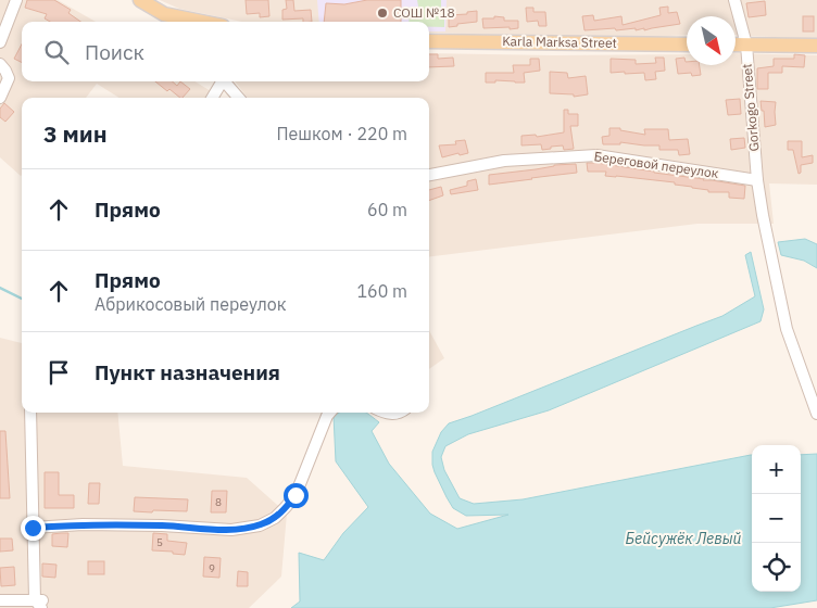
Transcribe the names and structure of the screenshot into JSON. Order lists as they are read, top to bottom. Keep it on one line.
{"streets":{"main road":["Karla Marksa Street"],"street":["Gorkogo Street","Береговой переулок"]},"crossings":[["Gorkogo Street","Береговой переулок"]],"water":["Бейсужёк Левый"],"places":["СОШ №18"],"house_numbers":["8","5","9"],"north":"bottom right","page":{"search":"Поиск","heading":["3 мин","Пешком · 220 m"],"list":[["Прямо","60 m"],["Прямо","Абрикосовый переулок","160 m"],"Пункт назначения"],"map_buttons":["+","−"]}}
